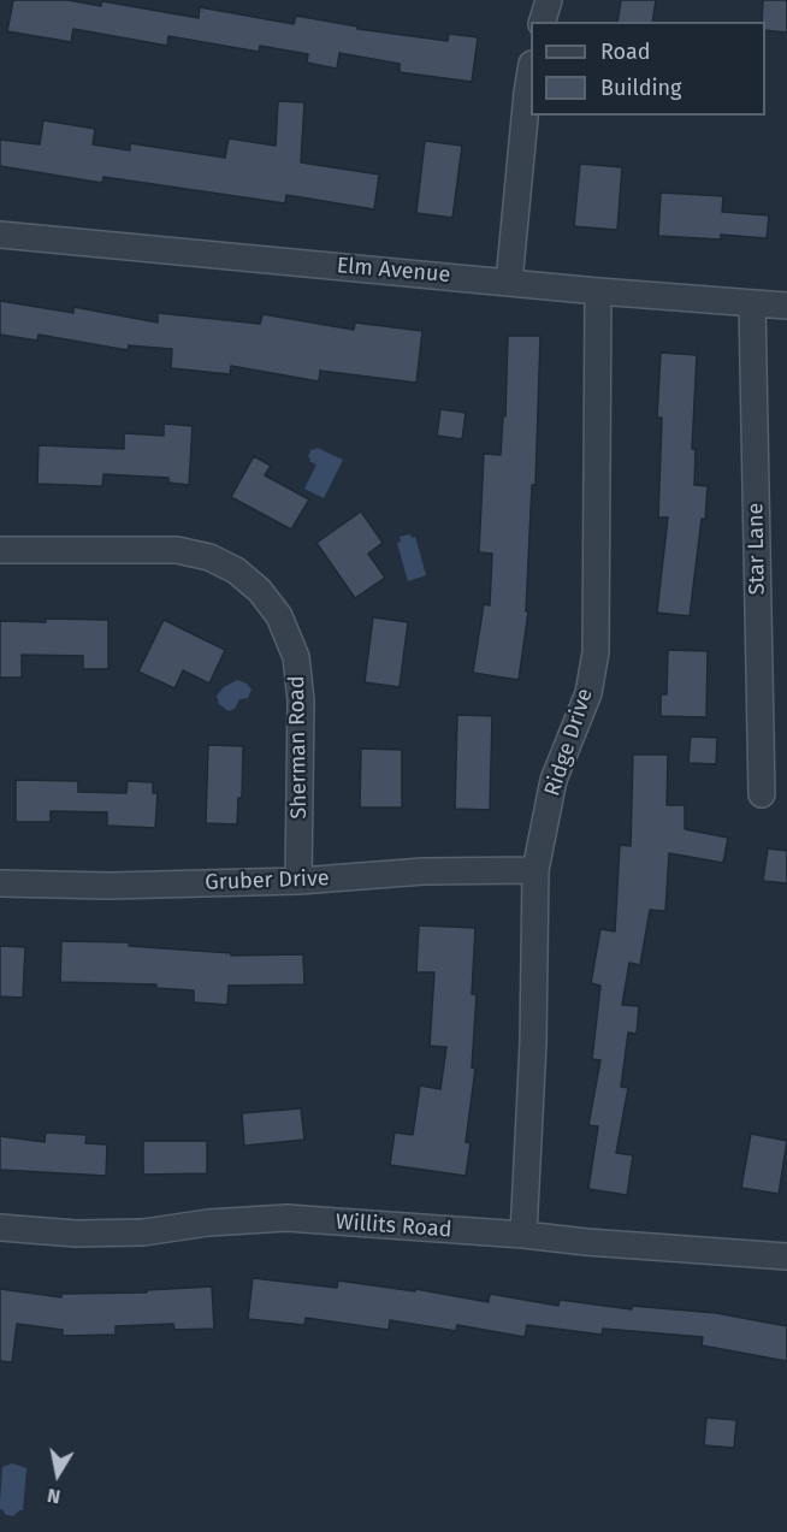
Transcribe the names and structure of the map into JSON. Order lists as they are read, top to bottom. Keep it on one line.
{"streets":{"street":["Elm Avenue","Star Lane","Ridge Drive","Sherman Road","Gruber Drive","Willits Road"]},"crossings":[["Elm Avenue","Star Lane"],["Elm Avenue","Ridge Drive"],["Ridge Drive","Gruber Drive"],["Ridge Drive","Willits Road"],["Sherman Road","Gruber Drive"]],"legend":["Road","Building"],"north":"bottom"}
